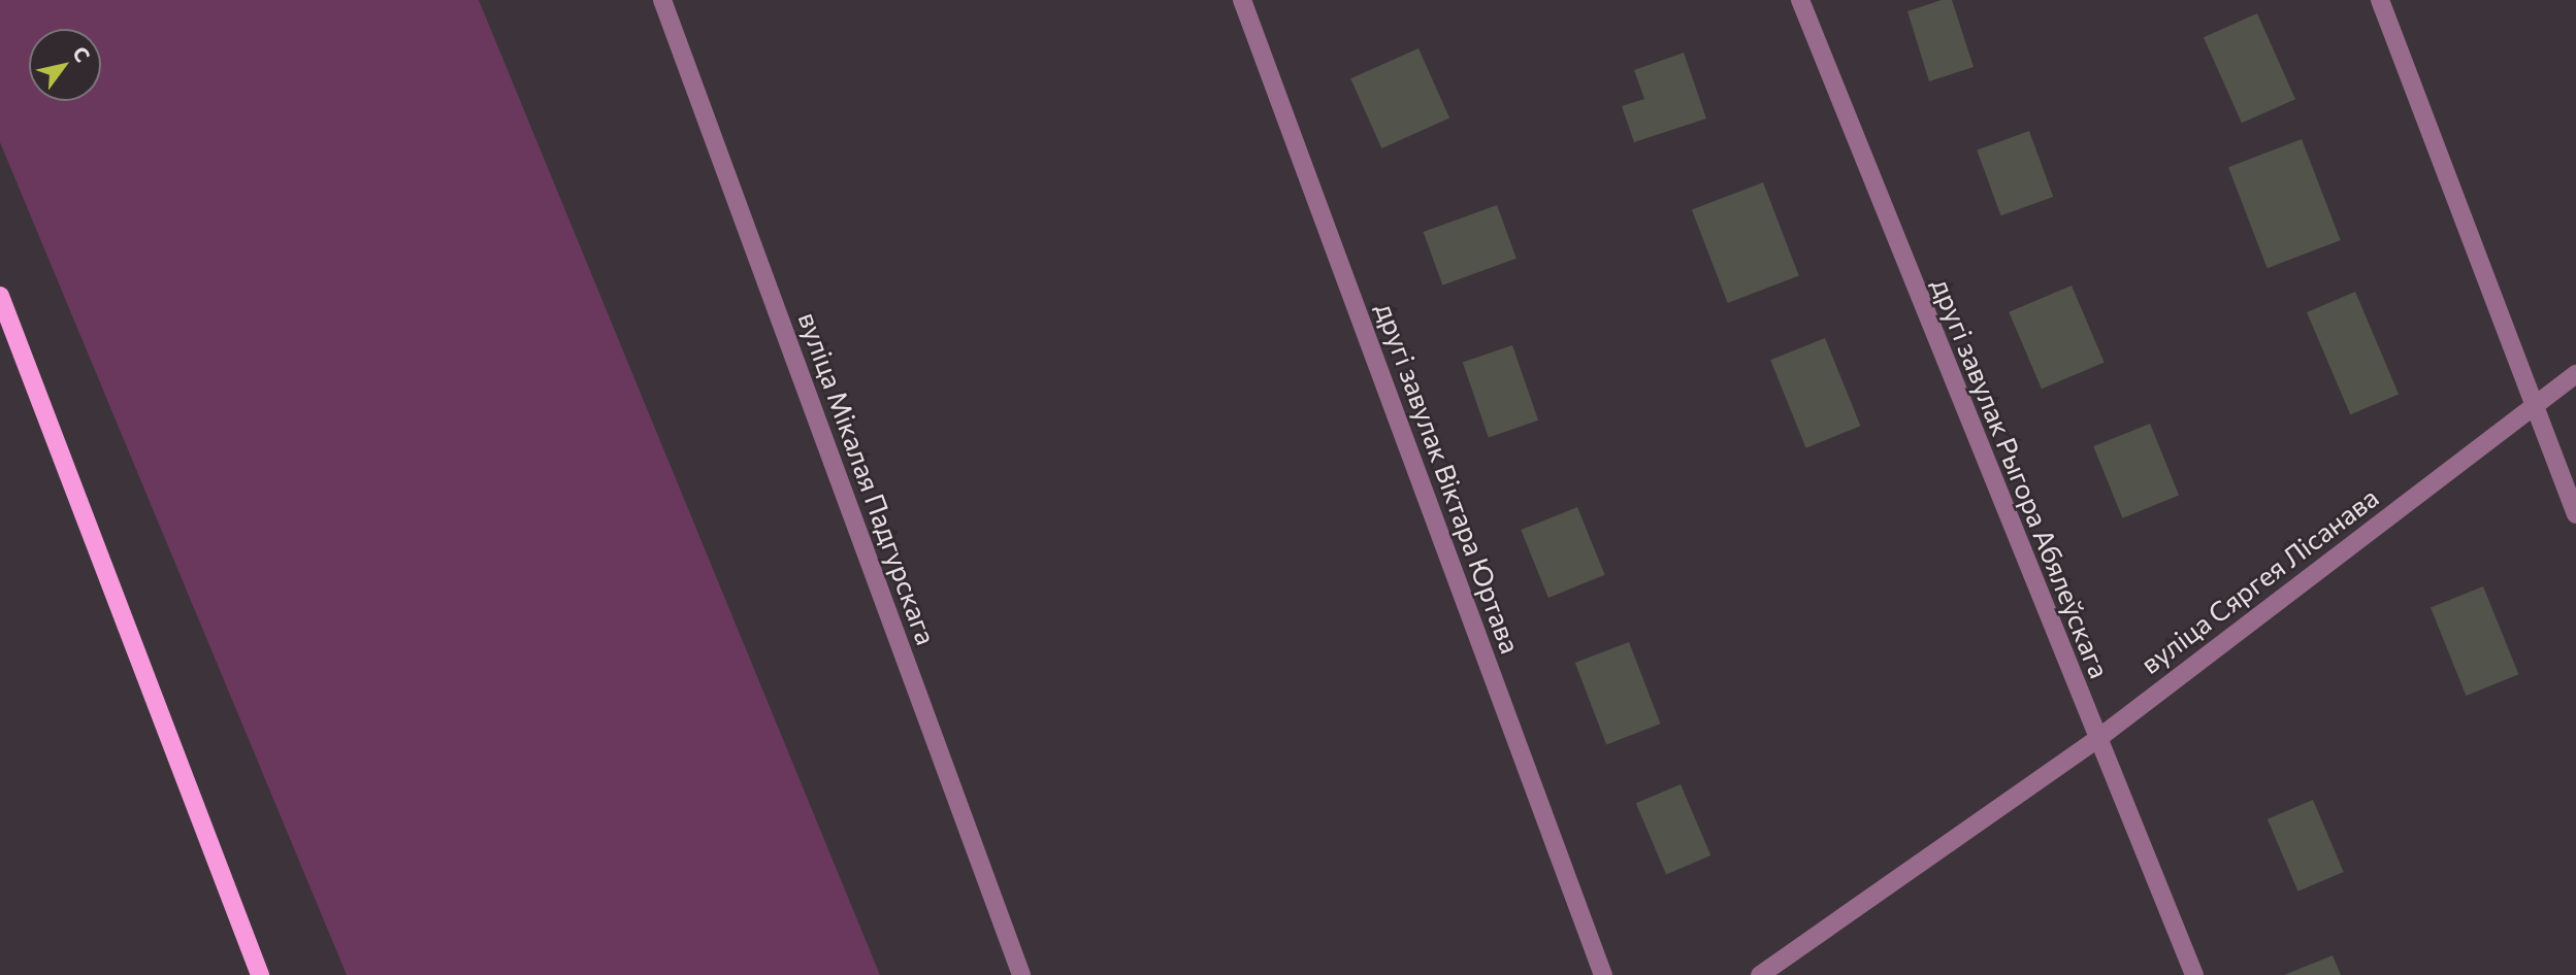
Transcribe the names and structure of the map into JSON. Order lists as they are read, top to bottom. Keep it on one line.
{"streets":{"street":["вуліца Мікалая Падгурскага","другі завулак Віктара Юртава","другі завулак Рыгора Абялеўскага","вуліца Сяргея Лісанава"]},"crossings":[["другі завулак Рыгора Абялеўскага","вуліца Сяргея Лісанава"]],"north":"top right"}
